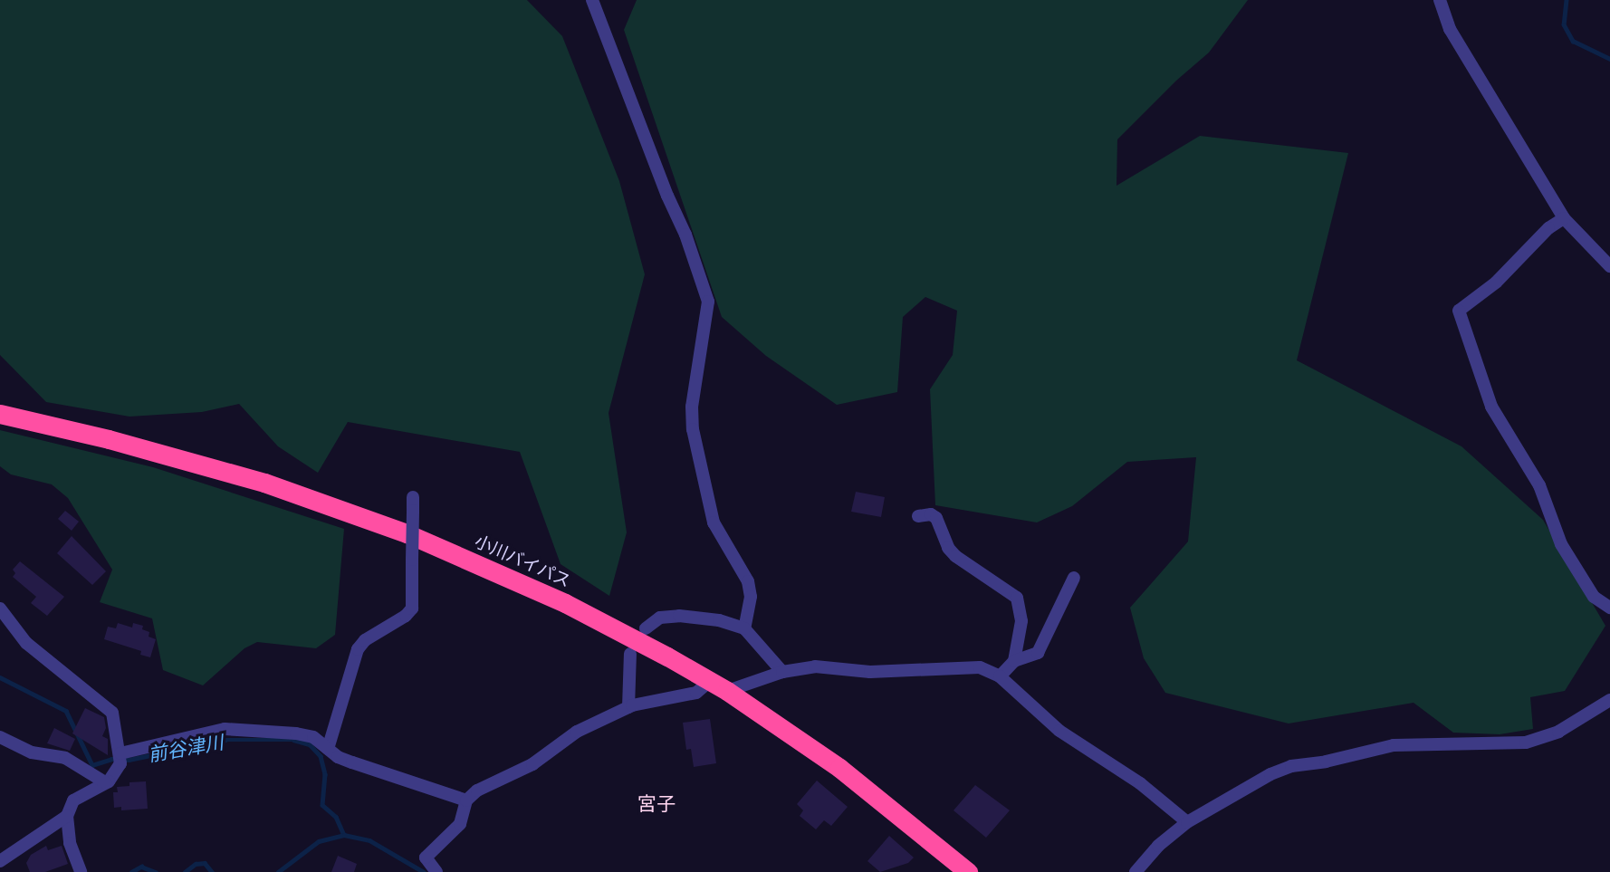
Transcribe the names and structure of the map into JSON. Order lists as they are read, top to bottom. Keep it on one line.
{"streets":{"highway":["小川バイパス"]},"districts":["宮子"],"water":["前谷津川"]}
